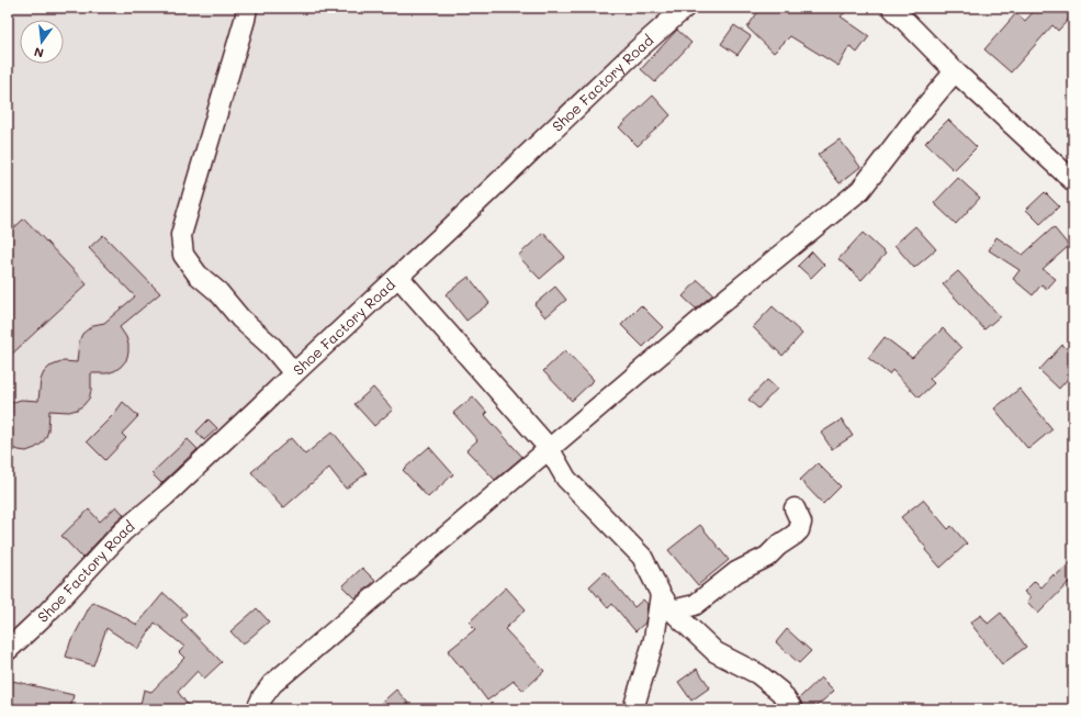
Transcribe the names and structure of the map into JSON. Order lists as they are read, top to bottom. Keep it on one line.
{"streets":{"street":["Shoe Factory Road"]},"north":"bottom"}
